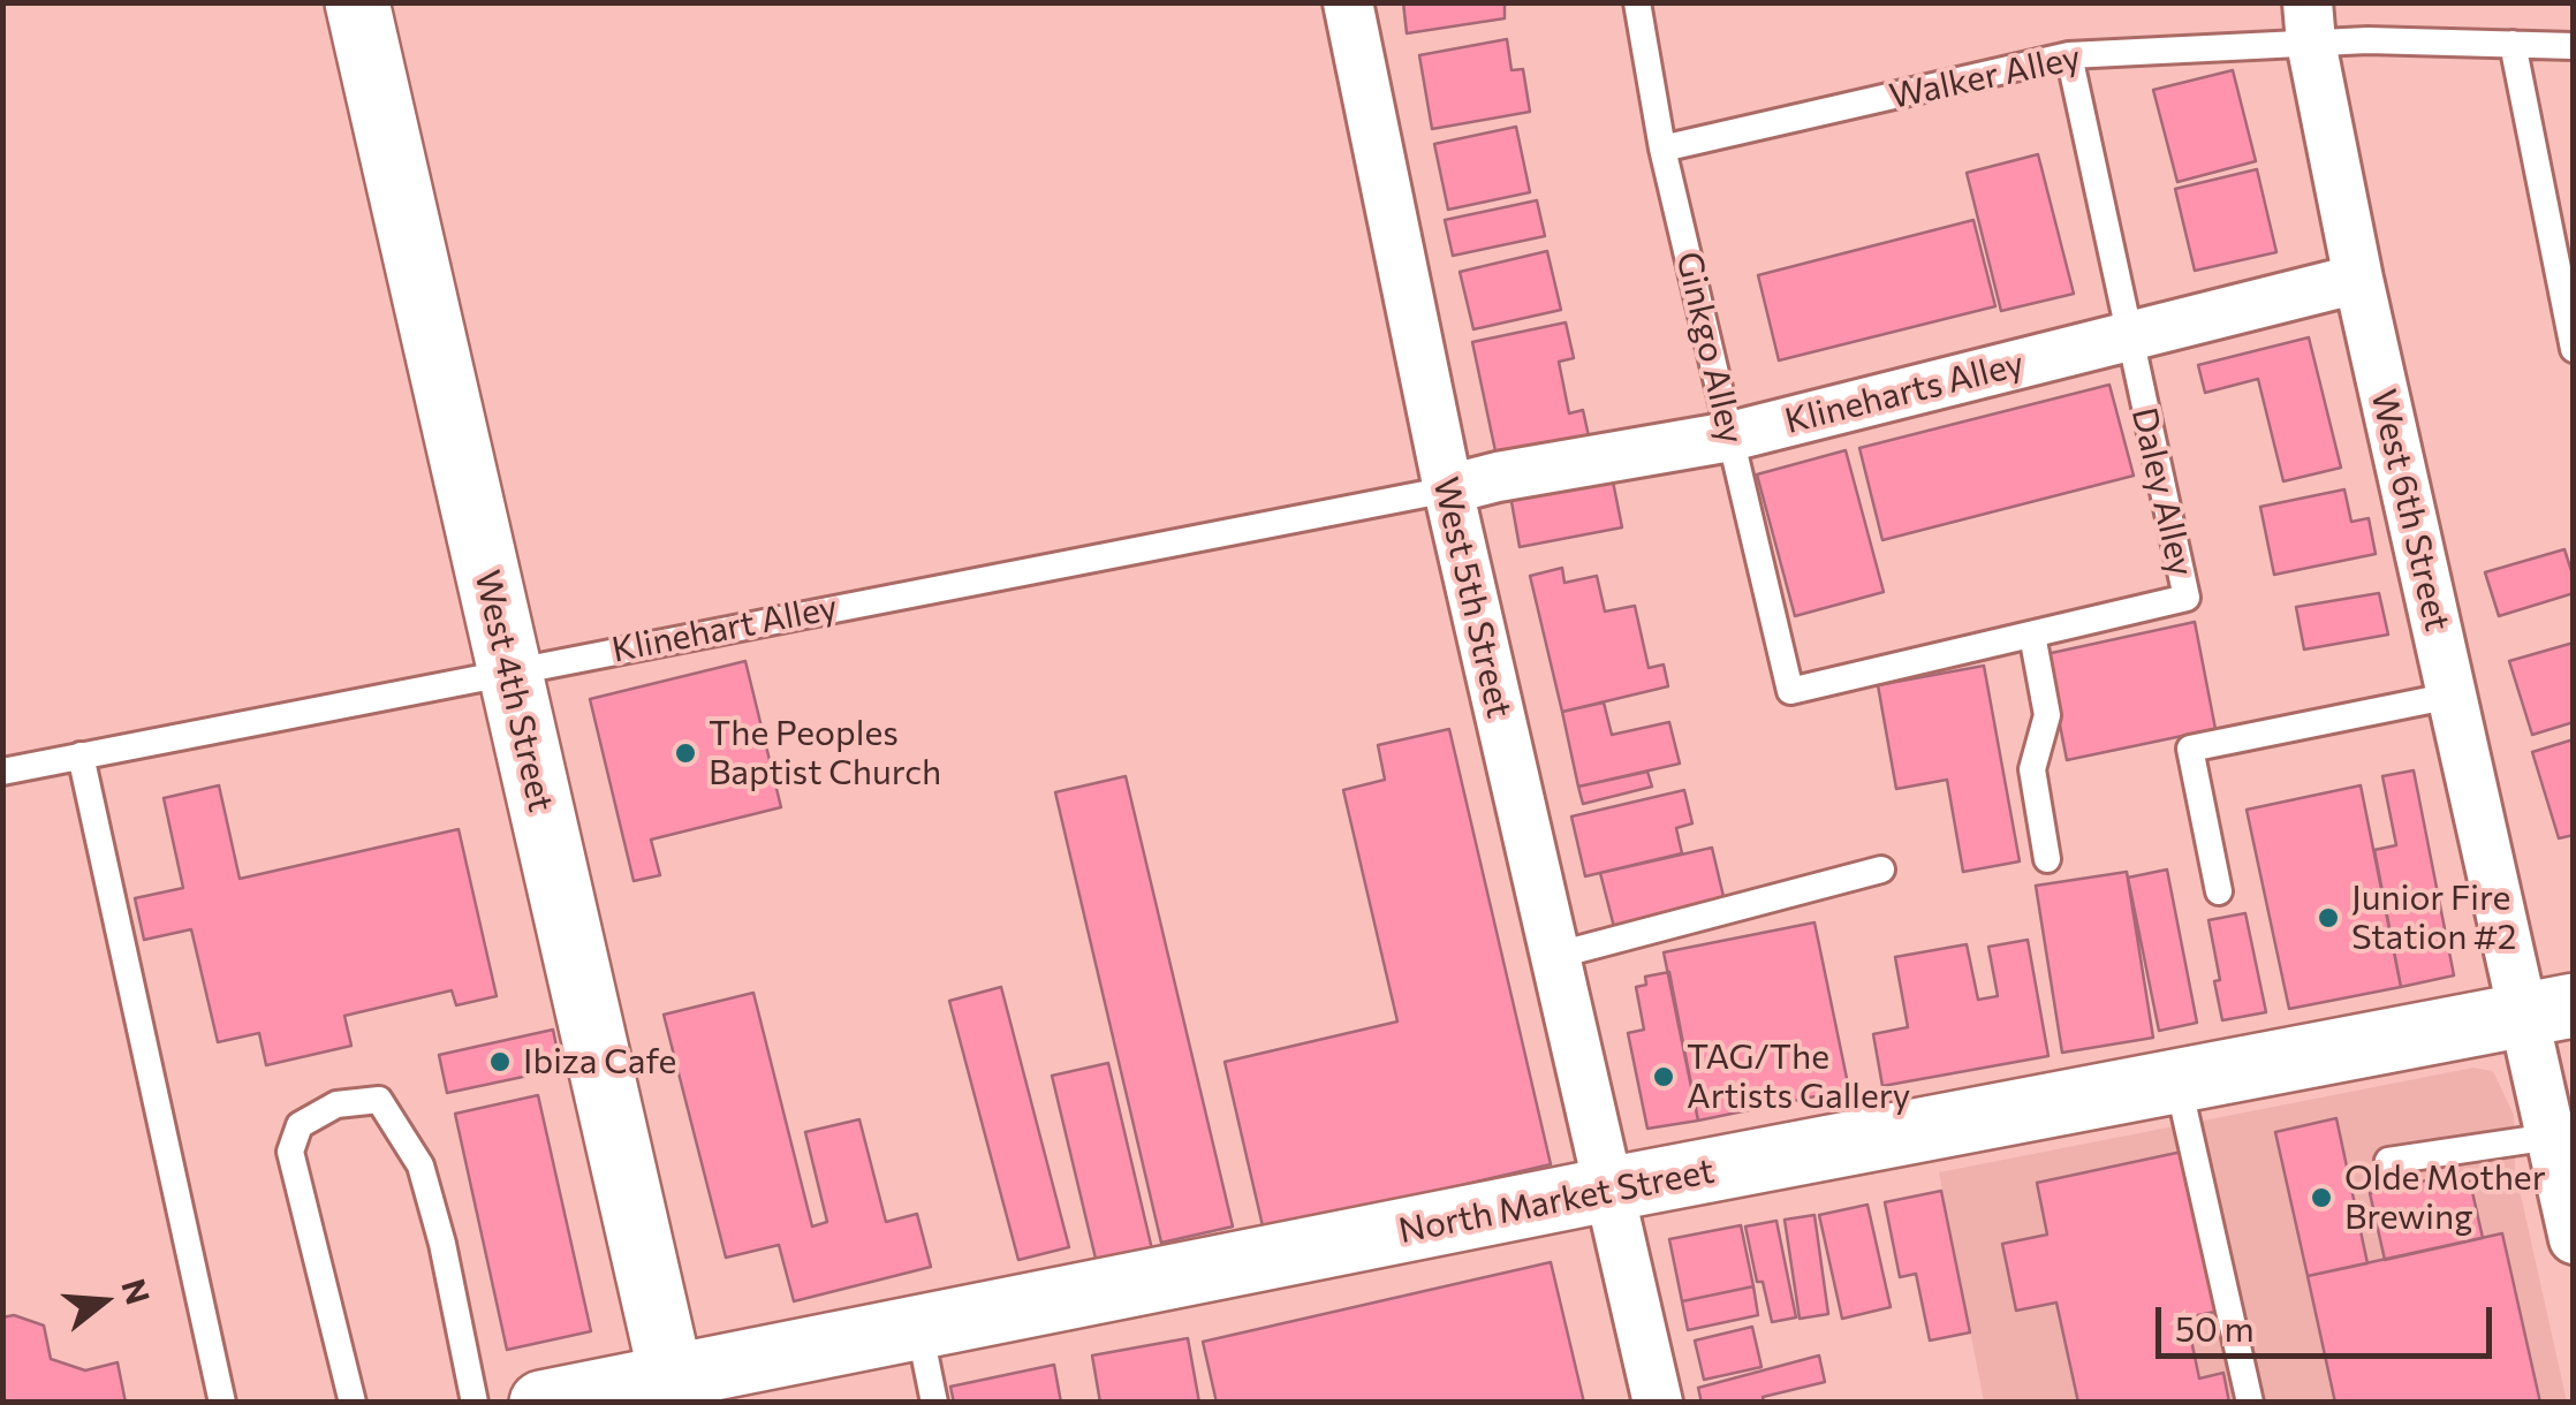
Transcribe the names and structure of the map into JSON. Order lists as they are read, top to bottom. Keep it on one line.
{"streets":{"main road":["West 4th Street","North Market Street"],"street":["Klineharts Alley","West 6th Street","West 5th Street"],"lane":["Walker Alley","Ginkgo Alley","Daley Alley","Klinehart Alley"]},"crossings":[["Walker Alley","Ginkgo Alley"],["Walker Alley","Daley Alley"],["Walker Alley","West 6th Street"],["Ginkgo Alley","Klineharts Alley"],["Ginkgo Alley","Daley Alley"],["Klineharts Alley","Daley Alley"],["Klineharts Alley","West 6th Street"],["Klineharts Alley","West 5th Street"],["Klineharts Alley","Klinehart Alley"],["West 6th Street","North Market Street"],["West 5th Street","Klinehart Alley"],["West 5th Street","North Market Street"],["Klinehart Alley","West 4th Street"],["West 4th Street","North Market Street"]],"places":["The Peoples Baptist Church","Junior Fire Station #2","Ibiza Cafe","TAG/The Artists Gallery","Olde Mother Brewing"],"scale_bar":"50 m","north":"right"}
